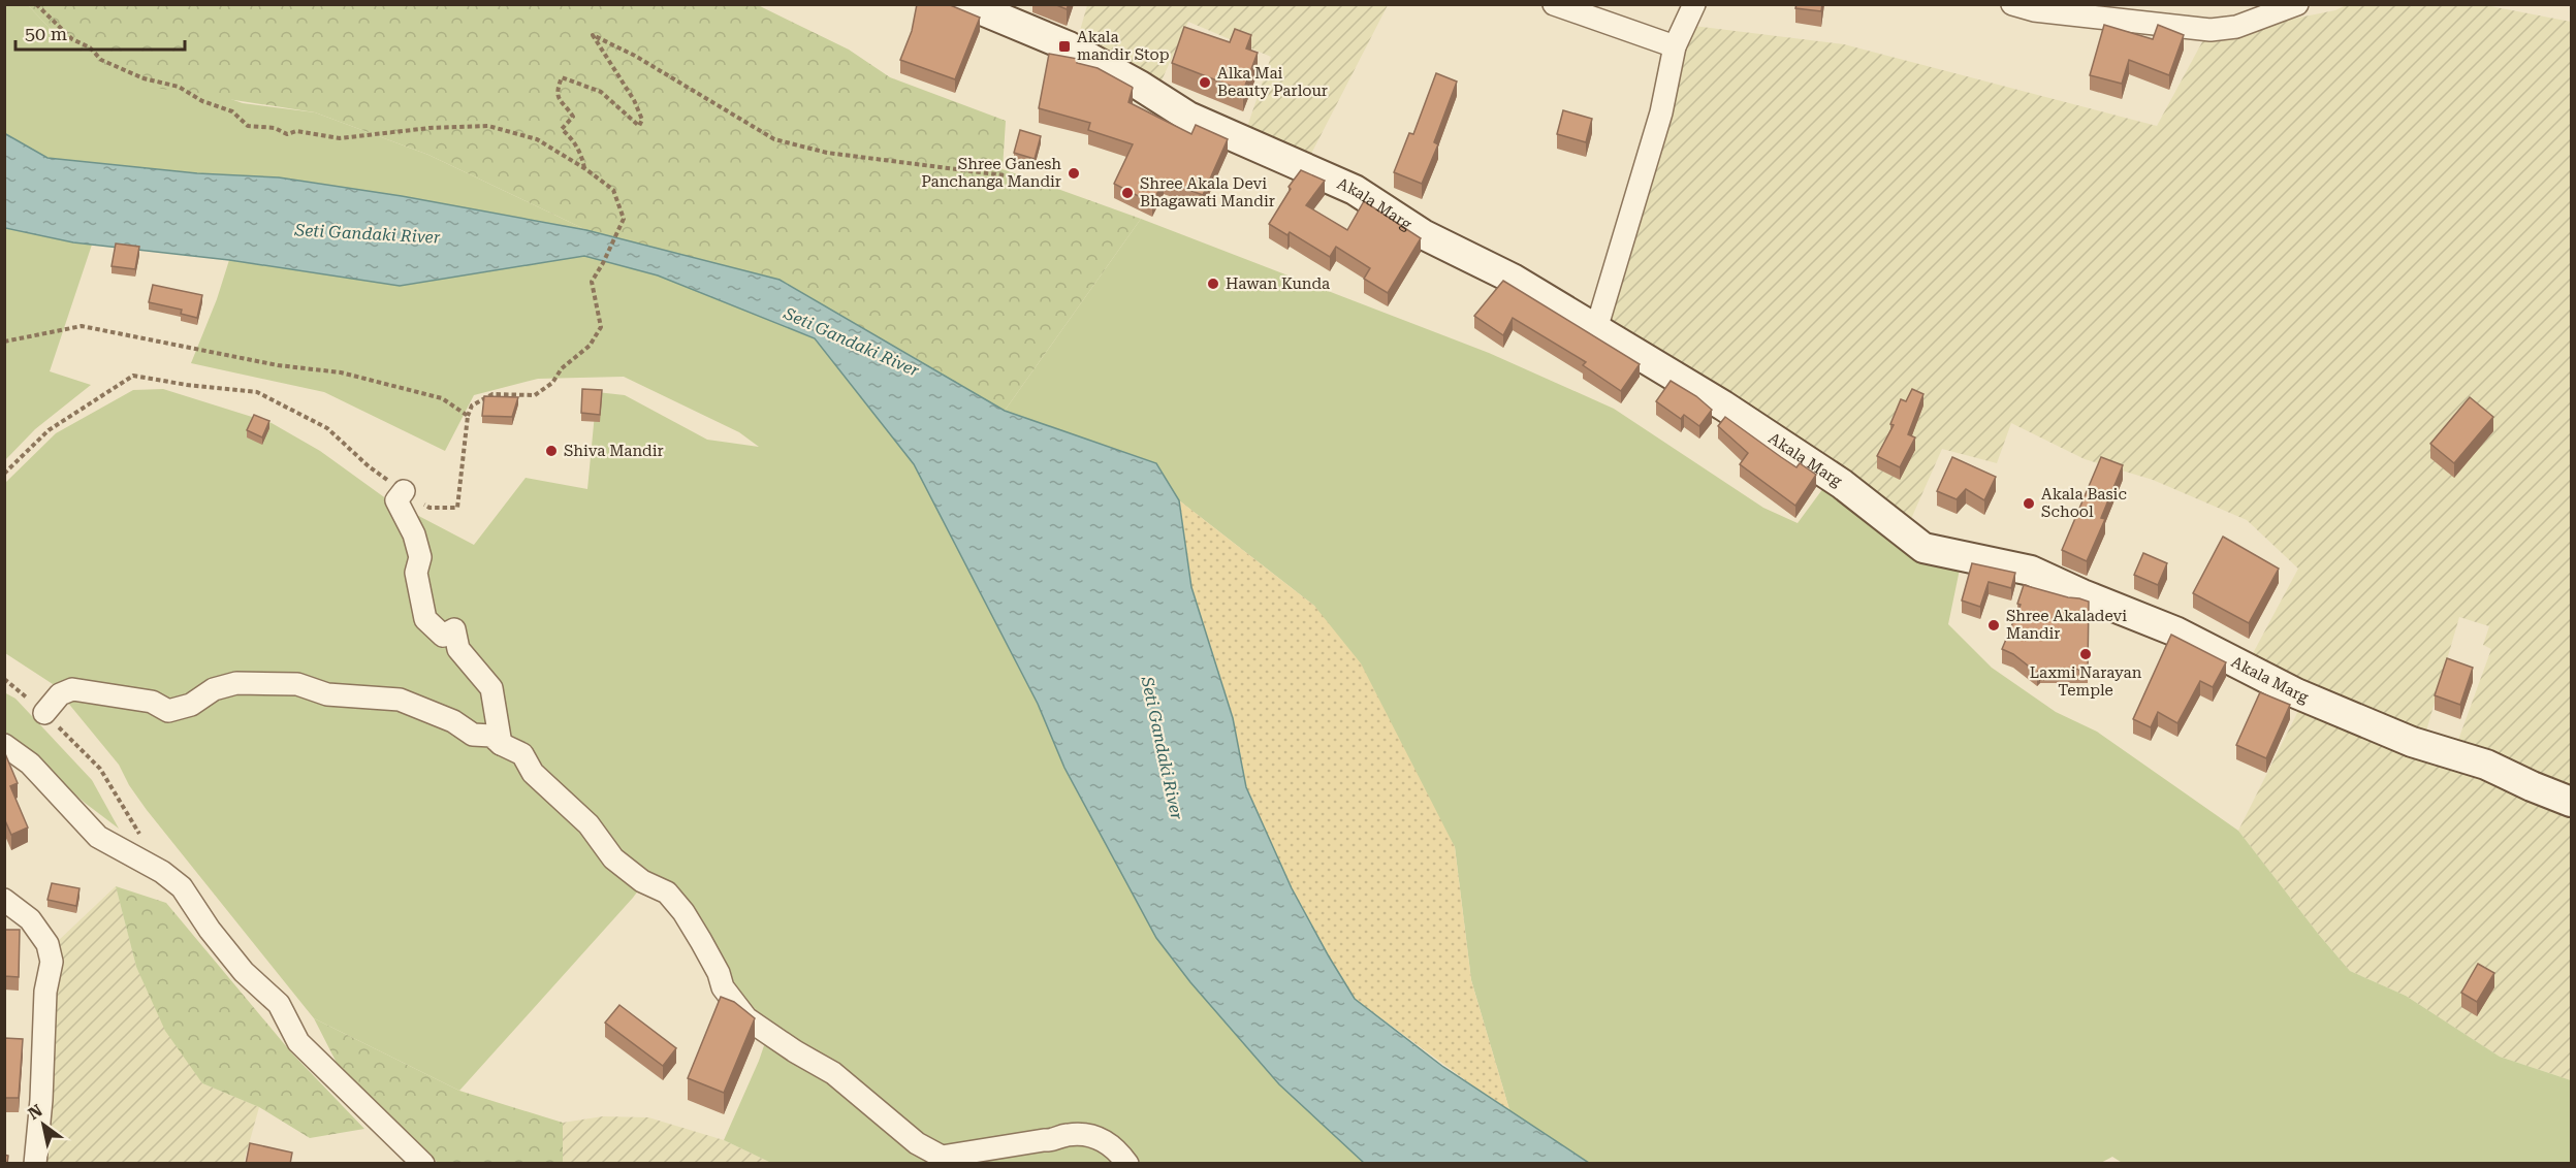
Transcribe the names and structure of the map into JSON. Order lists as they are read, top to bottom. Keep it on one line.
{"streets":{"main road":["Akala Marg"]},"water":["Seti Gandaki River"],"places":{"transit":["Akala mandir Stop"],"other":["Alka Mai Beauty Parlour","Shree Ganesh Panchanga Mandir","Shree Akala Devi Bhagawati Mandir","Hawan Kunda","Shiva Mandir","Akala Basic School","Shree Akaladevi Mandir","Laxmi Narayan Temple"]},"scale_bar":"50 m","north":"top left"}
